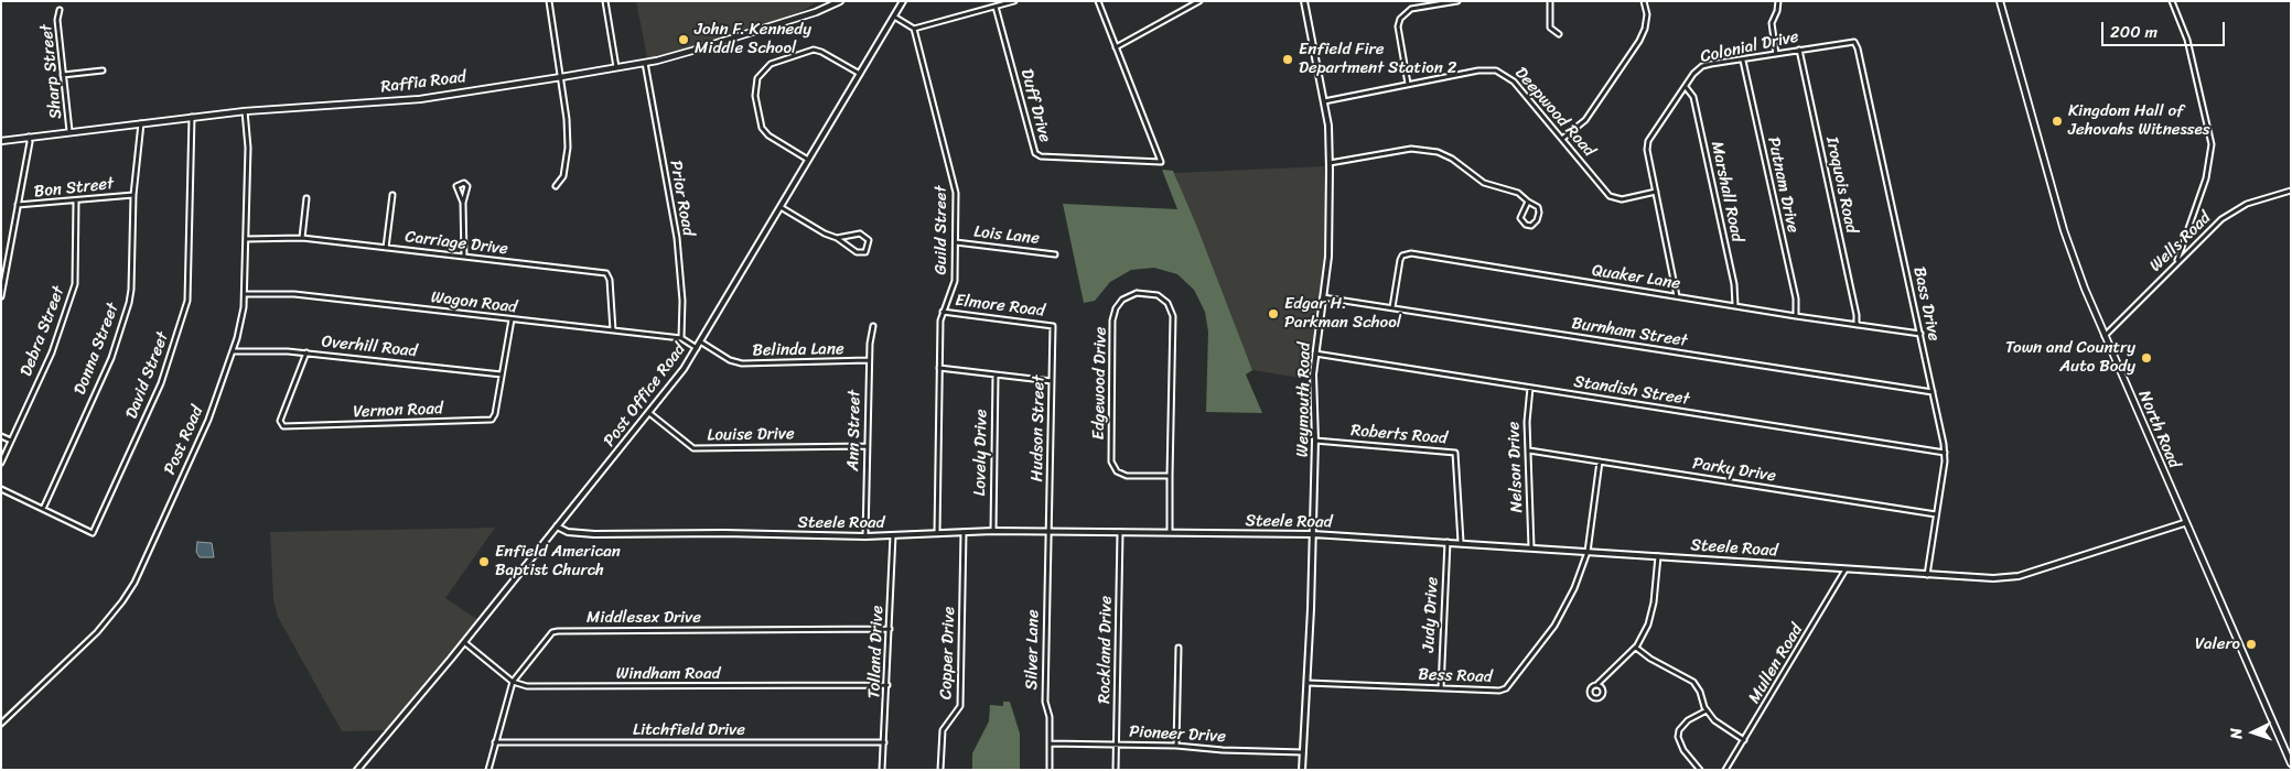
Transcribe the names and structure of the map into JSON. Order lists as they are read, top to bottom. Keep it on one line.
{"streets":{"main road":["Raffia Road","North Road"],"street":["Colonial Drive","Sharp Street","Duff Drive","Deepwood Road","Putnam Drive","Iroquois Road","Bon Street","Marshall Road","Prior Road","Guild Street","Lois Lane","Wells Road","Carriage Drive","Quaker Lane","Wagon Road","Bass Drive","Elmore Road","Debra Street","Burnham Street","Overhill Road","Donna Street","Belinda Lane","David Street","Edgewood Drive","Standish Street","Post Office Road","Weymouth Road","Vernon Road","Hudson Street","Ann Street","Louise Drive","Roberts Road","Post Road","Lovely Drive","Nelson Drive","Parky Drive","Steele Road","Judy Drive","Middlesex Drive","Silver Lane","Rockland Drive","Tolland Drive","Copper Drive","Mullen Road","Windham Road","Bess Road","Litchfield Drive","Pioneer Drive"]},"crossings":[["Colonial Drive","Deepwood Road"],["Colonial Drive","Putnam Drive"],["Colonial Drive","Iroquois Road"],["Colonial Drive","Marshall Road"],["Colonial Drive","Quaker Lane"],["Colonial Drive","Bass Drive"],["Sharp Street","Raffia Road"],["Raffia Road","Prior Road"],["Raffia Road","Donna Street"],["Raffia Road","David Street"],["Raffia Road","Post Road"],["Deepwood Road","Weymouth Road"],["Putnam Drive","Quaker Lane"],["Iroquois Road","Quaker Lane"],["Bon Street","Debra Street"],["Bon Street","Donna Street"],["Marshall Road","Quaker Lane"],["Prior Road","Wagon Road"],["Guild Street","Lois Lane"],["Guild Street","Elmore Road"],["Guild Street","Steele Road"],["Wells Road","North Road"],["Carriage Drive","Wagon Road"],["Carriage Drive","Post Road"],["Quaker Lane","Bass Drive"],["Quaker Lane","Burnham Street"],["Wagon Road","Post Office Road"],["Wagon Road","Vernon Road"],["Wagon Road","Post Road"],["Bass Drive","Burnham Street"],["Bass Drive","Standish Street"],["Bass Drive","Parky Drive"],["Bass Drive","Steele Road"],["Elmore Road","Hudson Street"],["Burnham Street","Weymouth Road"],["Overhill Road","Vernon Road"],["Overhill Road","Post Road"],["Donna Street","David Street"],["Belinda Lane","Post Office Road"],["Belinda Lane","Ann Street"],["Edgewood Drive","Steele Road"],["Standish Street","Weymouth Road"],["Standish Street","Nelson Drive"],["Post Office Road","Louise Drive"],["Post Office Road","Steele Road"],["Weymouth Road","Roberts Road"],["Weymouth Road","Steele Road"],["Weymouth Road","Bess Road"],["Weymouth Road","Pioneer Drive"],["Hudson Street","Steele Road"],["Hudson Street","Silver Lane"],["North Road","Steele Road"],["Ann Street","Louise Drive"],["Ann Street","Steele Road"],["Roberts Road","Steele Road"],["Lovely Drive","Steele Road"],["Nelson Drive","Parky Drive"],["Nelson Drive","Steele Road"],["Steele Road","Judy Drive"],["Steele Road","Silver Lane"],["Steele Road","Rockland Drive"],["Steele Road","Tolland Drive"],["Steele Road","Copper Drive"],["Steele Road","Mullen Road"],["Steele Road","Bess Road"],["Judy Drive","Bess Road"],["Middlesex Drive","Tolland Drive"],["Middlesex Drive","Windham Road"],["Middlesex Drive","Litchfield Drive"],["Silver Lane","Pioneer Drive"],["Rockland Drive","Pioneer Drive"],["Tolland Drive","Windham Road"],["Tolland Drive","Litchfield Drive"]],"places":["John F. Kennedy Middle School","Enfield Fire Department Station 2","Kingdom Hall of Jehovahs Witnesses","Edgar H. Parkman School","Town and Country Auto Body","Enfield American Baptist Church","Valero"],"scale_bar":"200 m","north":"left"}
